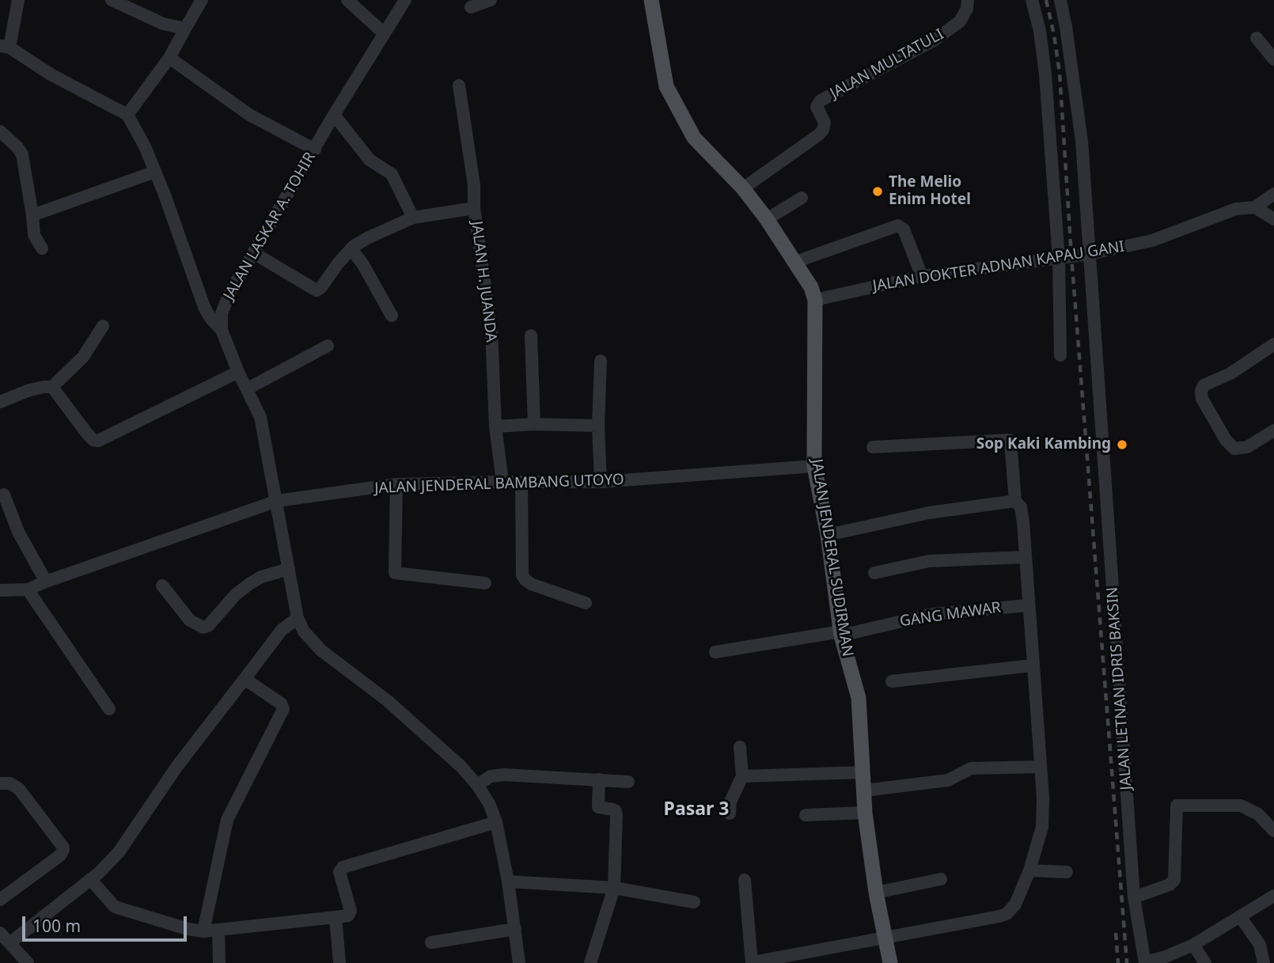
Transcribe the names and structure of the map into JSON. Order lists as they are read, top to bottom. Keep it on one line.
{"streets":{"main road":["JALAN JENDERAL SUDIRMAN"],"street":["JALAN MULTATULI","JALAN LASKAR A. TOHIR","JALAN DOKTER ADNAN KAPAU GANI","JALAN H. JUANDA","JALAN JENDERAL BAMBANG UTOYO","GANG MAWAR","JALAN LETNAN IDRIS BAKSIN"]},"crossings":[["JALAN MULTATULI","JALAN JENDERAL SUDIRMAN"],["JALAN LASKAR A. TOHIR","JALAN H. JUANDA"],["JALAN DOKTER ADNAN KAPAU GANI","JALAN JENDERAL SUDIRMAN"],["JALAN DOKTER ADNAN KAPAU GANI","JALAN LETNAN IDRIS BAKSIN"],["JALAN H. JUANDA","JALAN JENDERAL BAMBANG UTOYO"],["JALAN JENDERAL BAMBANG UTOYO","JALAN JENDERAL SUDIRMAN"],["JALAN JENDERAL SUDIRMAN","GANG MAWAR"]],"districts":["Pasar 3"],"places":["The Melio Enim Hotel","Sop Kaki Kambing"],"scale_bar":"100 m"}
